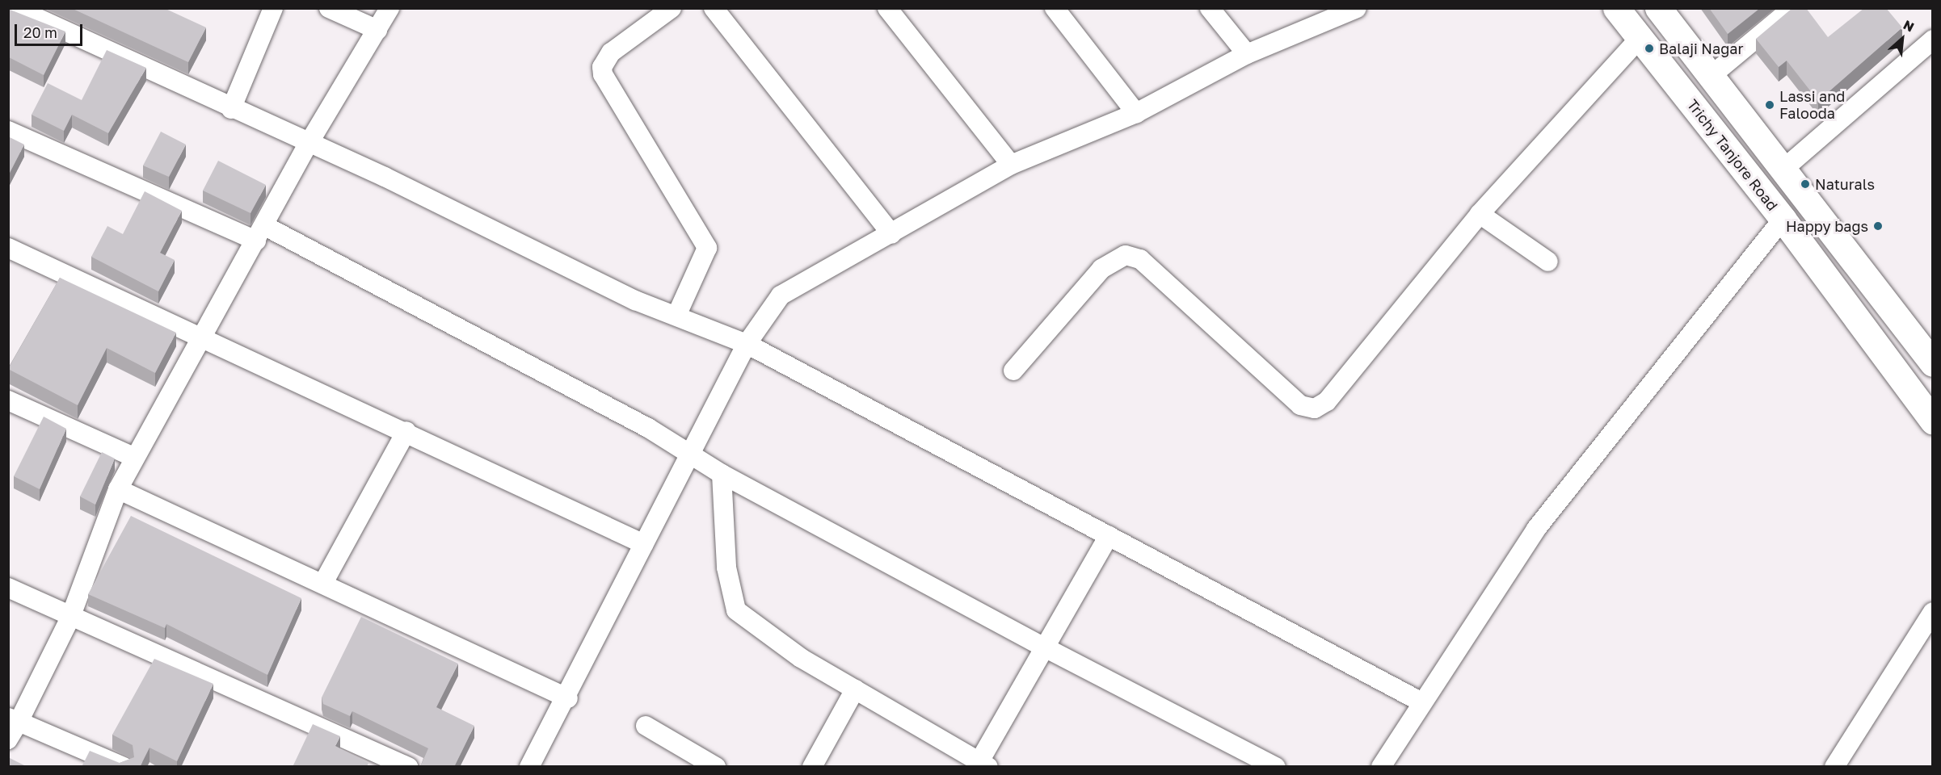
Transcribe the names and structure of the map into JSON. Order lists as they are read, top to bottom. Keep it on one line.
{"streets":{"highway":["Trichy Tanjore Road"]},"places":["Balaji Nagar","Lassi and Falooda","Naturals","Happy bags"],"scale_bar":"20 m","north":"top right"}
